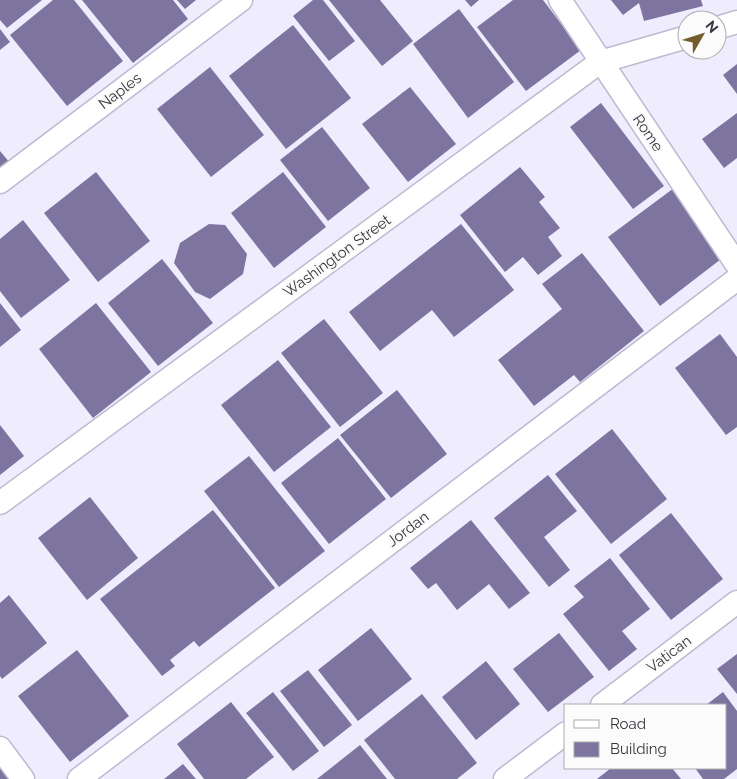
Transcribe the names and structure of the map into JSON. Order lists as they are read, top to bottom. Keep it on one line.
{"streets":{"street":["Naples","Rome","Washington Street","Jordan","Vatican"]},"crossings":[["Rome","Washington Street"]],"legend":["Road","Building"],"north":"top right"}
